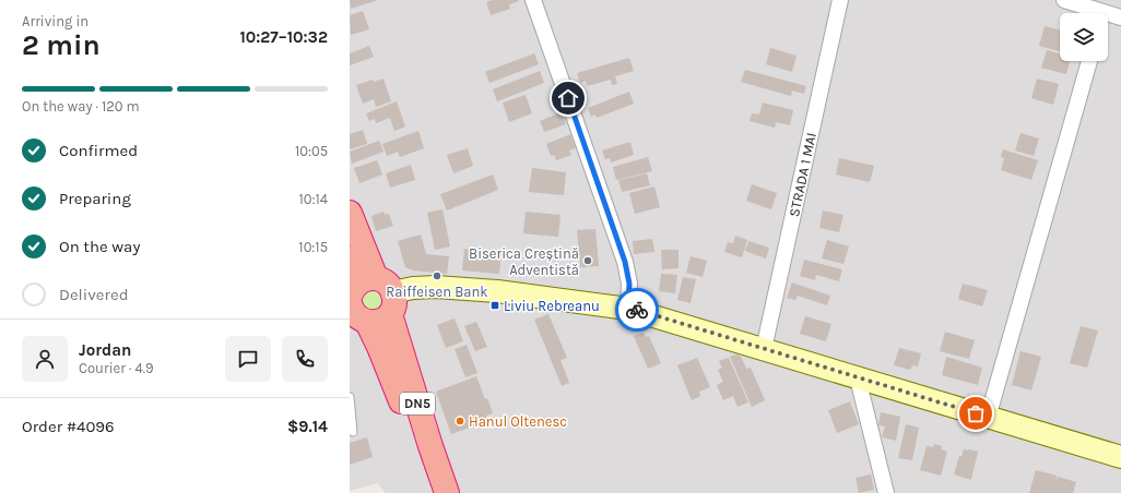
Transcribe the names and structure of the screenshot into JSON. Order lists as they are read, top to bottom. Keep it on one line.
{"streets":{"highway":["DN5"],"street":["STRADA 1 MAI"]},"places":{"other":["Biserica Creștină Adventistă","Raiffeisen Bank","Hanul Oltenesc"],"transit":["Liviu Rebreanu"]},"page":{"heading":["2 min","Arriving in","10:27–10:32"],"panel":["Jordan","Courier · 4.9","Order #4096","$9.14"],"bar":"On the way · 120 m","list":[["Confirmed","10:05"],["Preparing","10:14"],["On the way","10:15"],"Delivered"]}}
